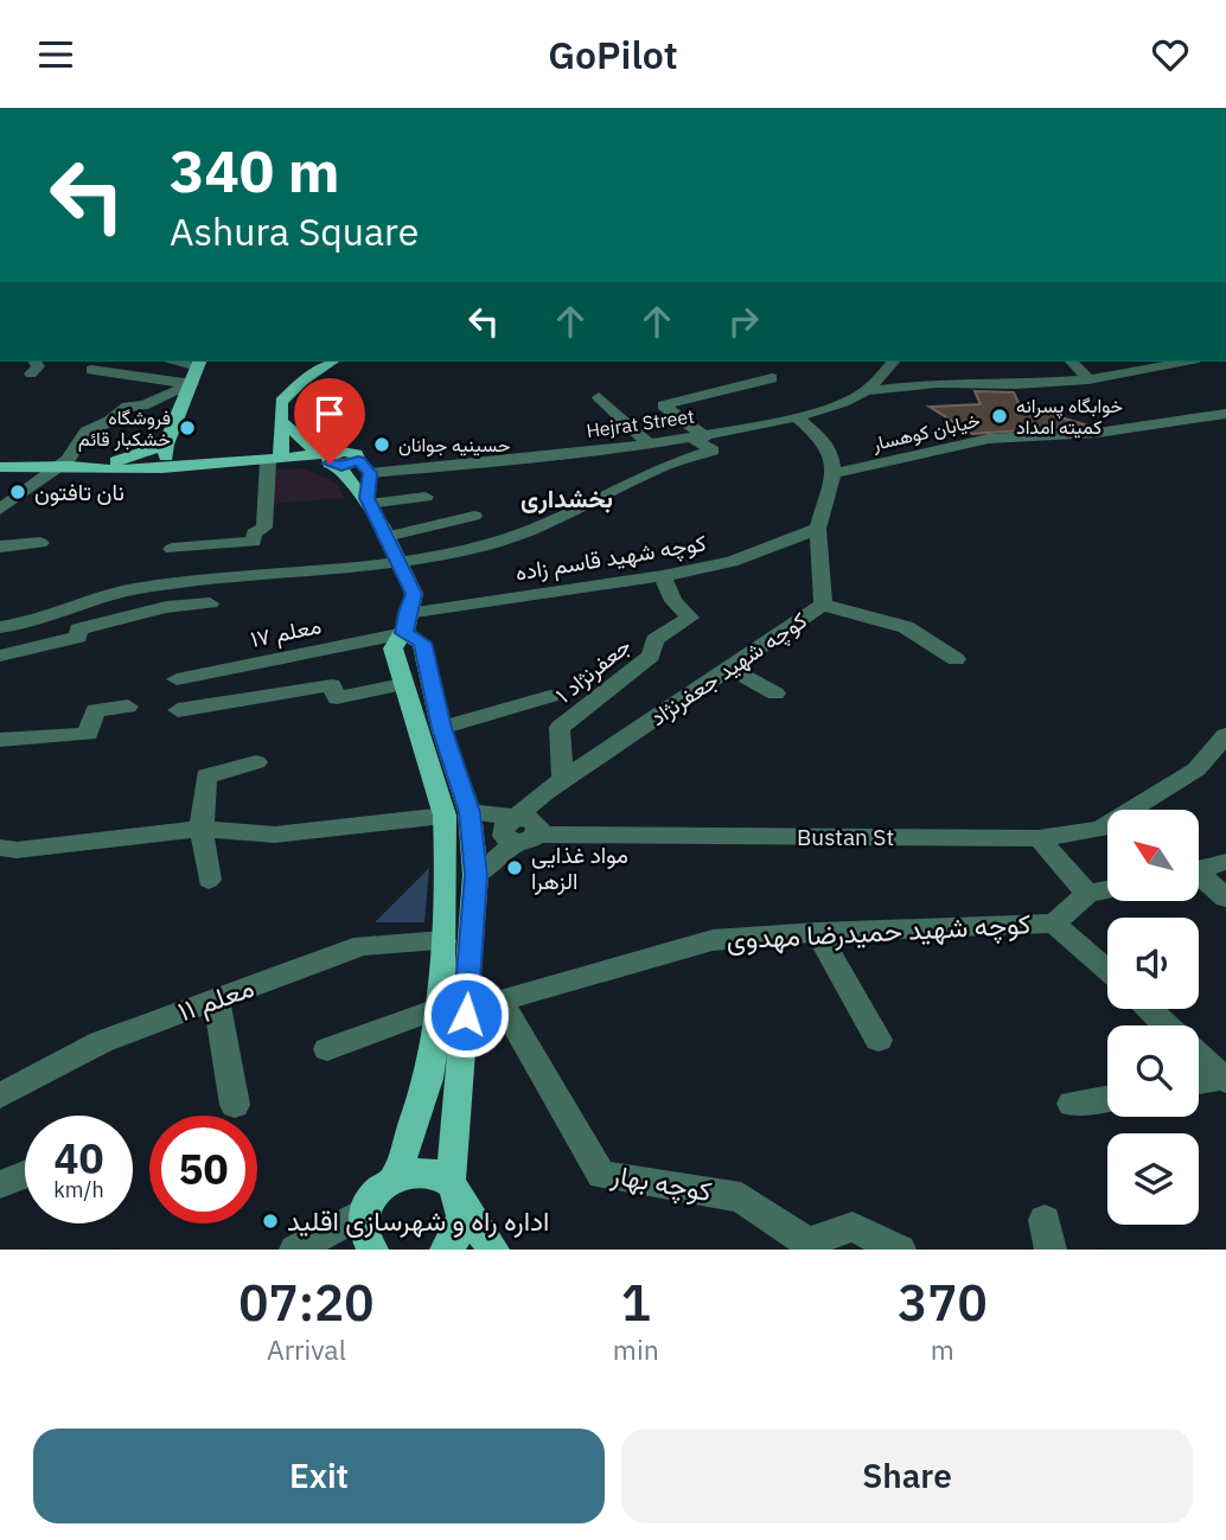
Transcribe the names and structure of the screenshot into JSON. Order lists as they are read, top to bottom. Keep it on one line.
{"streets":{"street":["Hejrat Street","خیابان کوهسار","کوچه شهید قاسم زاده","معلم ۱۷","کوچه شهید جعفرنژاد","جعفرنژاد ۱","Bustan St","کوچه شهید حمیدرضا مهدوی","معلم ۱۱","کوچه بهار"]},"crossings":[["خیابان کوهسار","کوچه شهید جعفرنژاد"],["کوچه شهید قاسم زاده","معلم ۱۷"],["کوچه شهید قاسم زاده","کوچه شهید جعفرنژاد"],["کوچه شهید قاسم زاده","جعفرنژاد ۱"],["کوچه شهید جعفرنژاد","جعفرنژاد ۱"],["کوچه شهید حمیدرضا مهدوی","کوچه بهار"]],"districts":["بخشداری"],"places":["خوابگاه پسرانه کمیته امداد","فروشگاه خشکبار قائم","حسینیه جوانان","نان تافتون","مواد غذایی الزهرا","اداره راه و شهرسازی اقلید"],"north":"top left","page":{"header":"GoPilot","turn":["340 m","Ashura Square"],"speed":"40 km/h","limit":"50","eta":["07:20","Arrival","1","min","370","m"],"buttons":["Exit","Share"]}}
